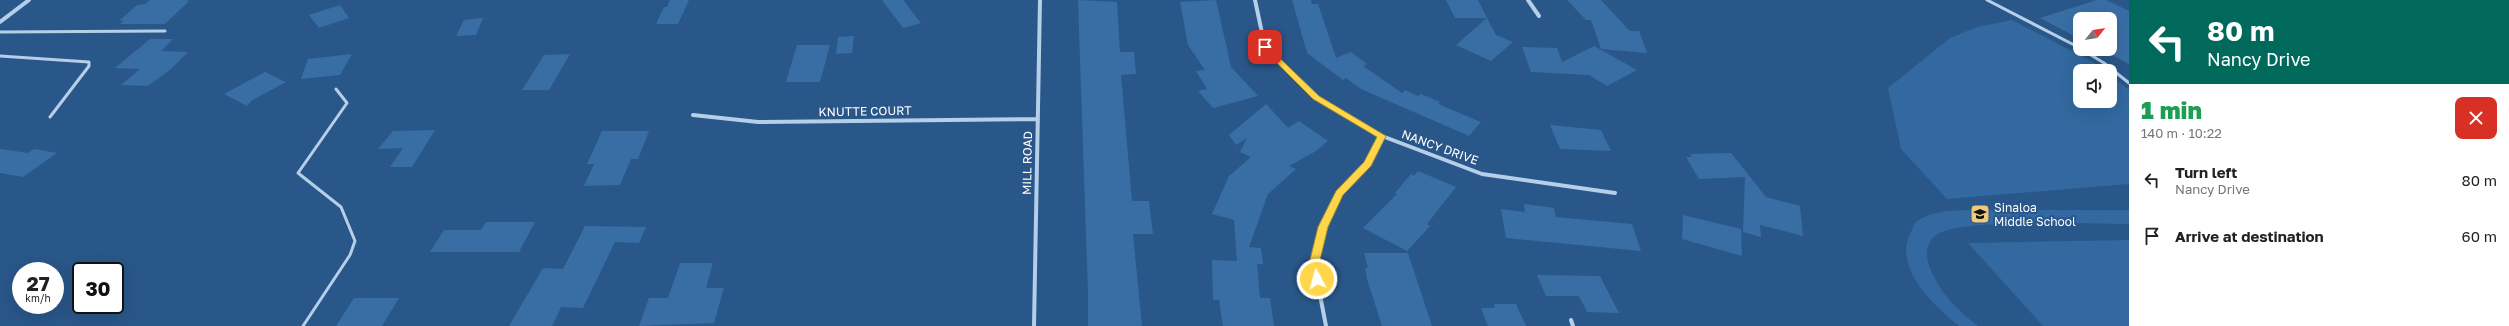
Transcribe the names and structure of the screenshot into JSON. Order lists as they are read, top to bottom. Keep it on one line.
{"streets":{"street":["KNUTTE COURT","NANCY DRIVE","MILL ROAD"]},"crossings":[["KNUTTE COURT","MILL ROAD"]],"places":{"school or university":["Sinaloa Middle School"]},"north":"top right","page":{"turn":["80 m","Nancy Drive"],"heading":["1 min","140 m · 10:22"],"list":[{"name":"Turn left","note":"Nancy Drive","value":"80 m"},{"name":"Arrive at destination","value":"60 m"}],"speed":"27 km/h","limit":"30"}}
